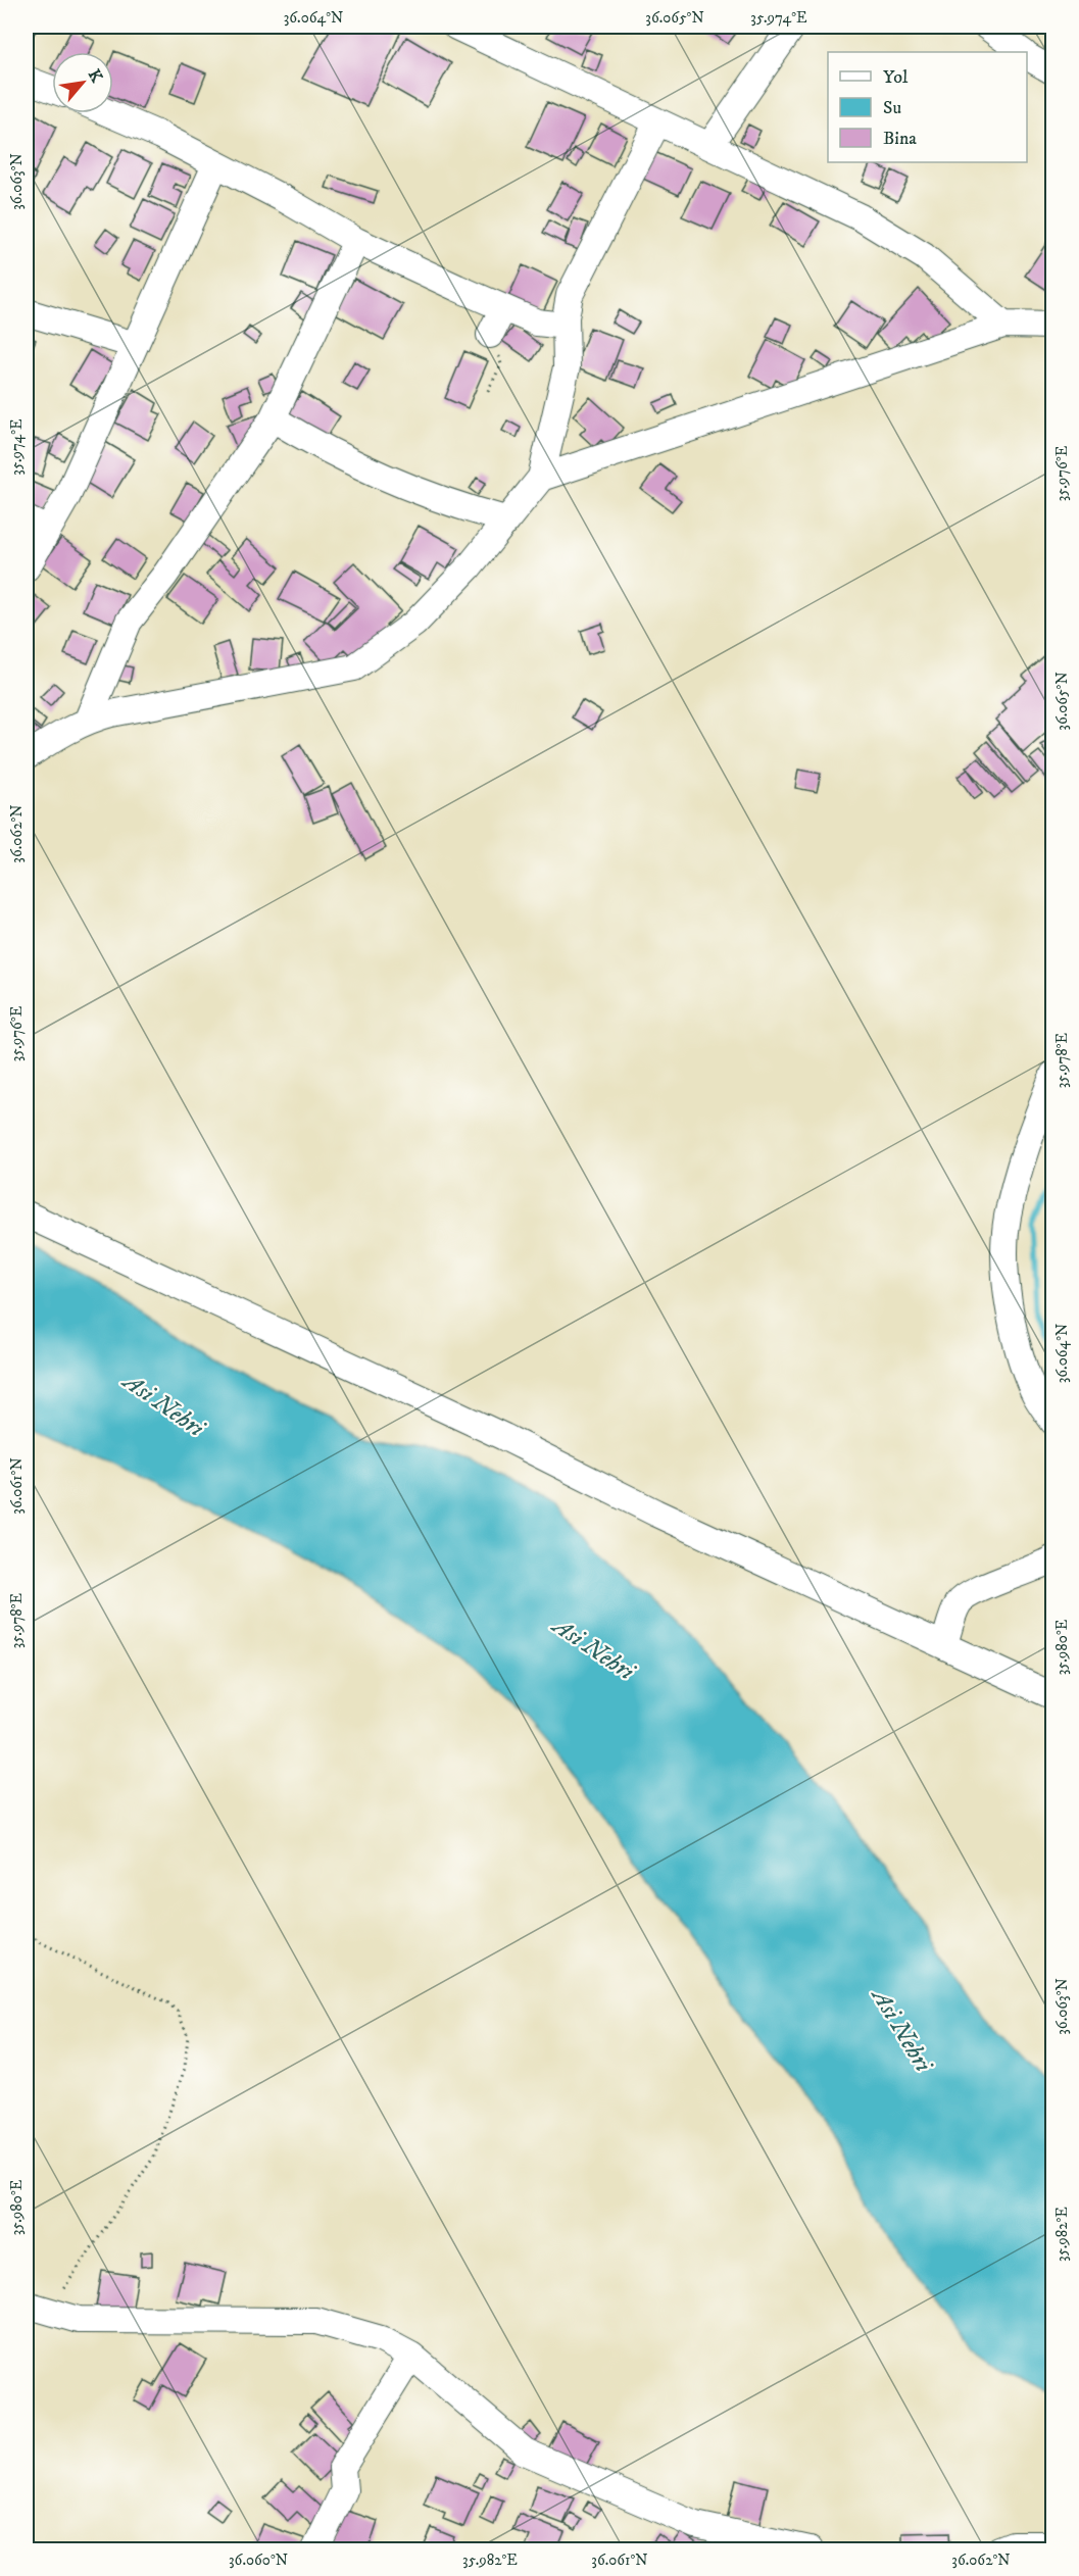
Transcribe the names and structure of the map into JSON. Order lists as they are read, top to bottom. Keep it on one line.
{"water":["Asi Nehri"],"legend":["Yol","Su","Bina"],"north":"top right","coordinates":["36.064°N","36.065°N","35.974°E","36.063°N","35.976°E","36.062°N","35.978°E","36.061°N","35.980°E","35.982°E","36.060°N"]}
